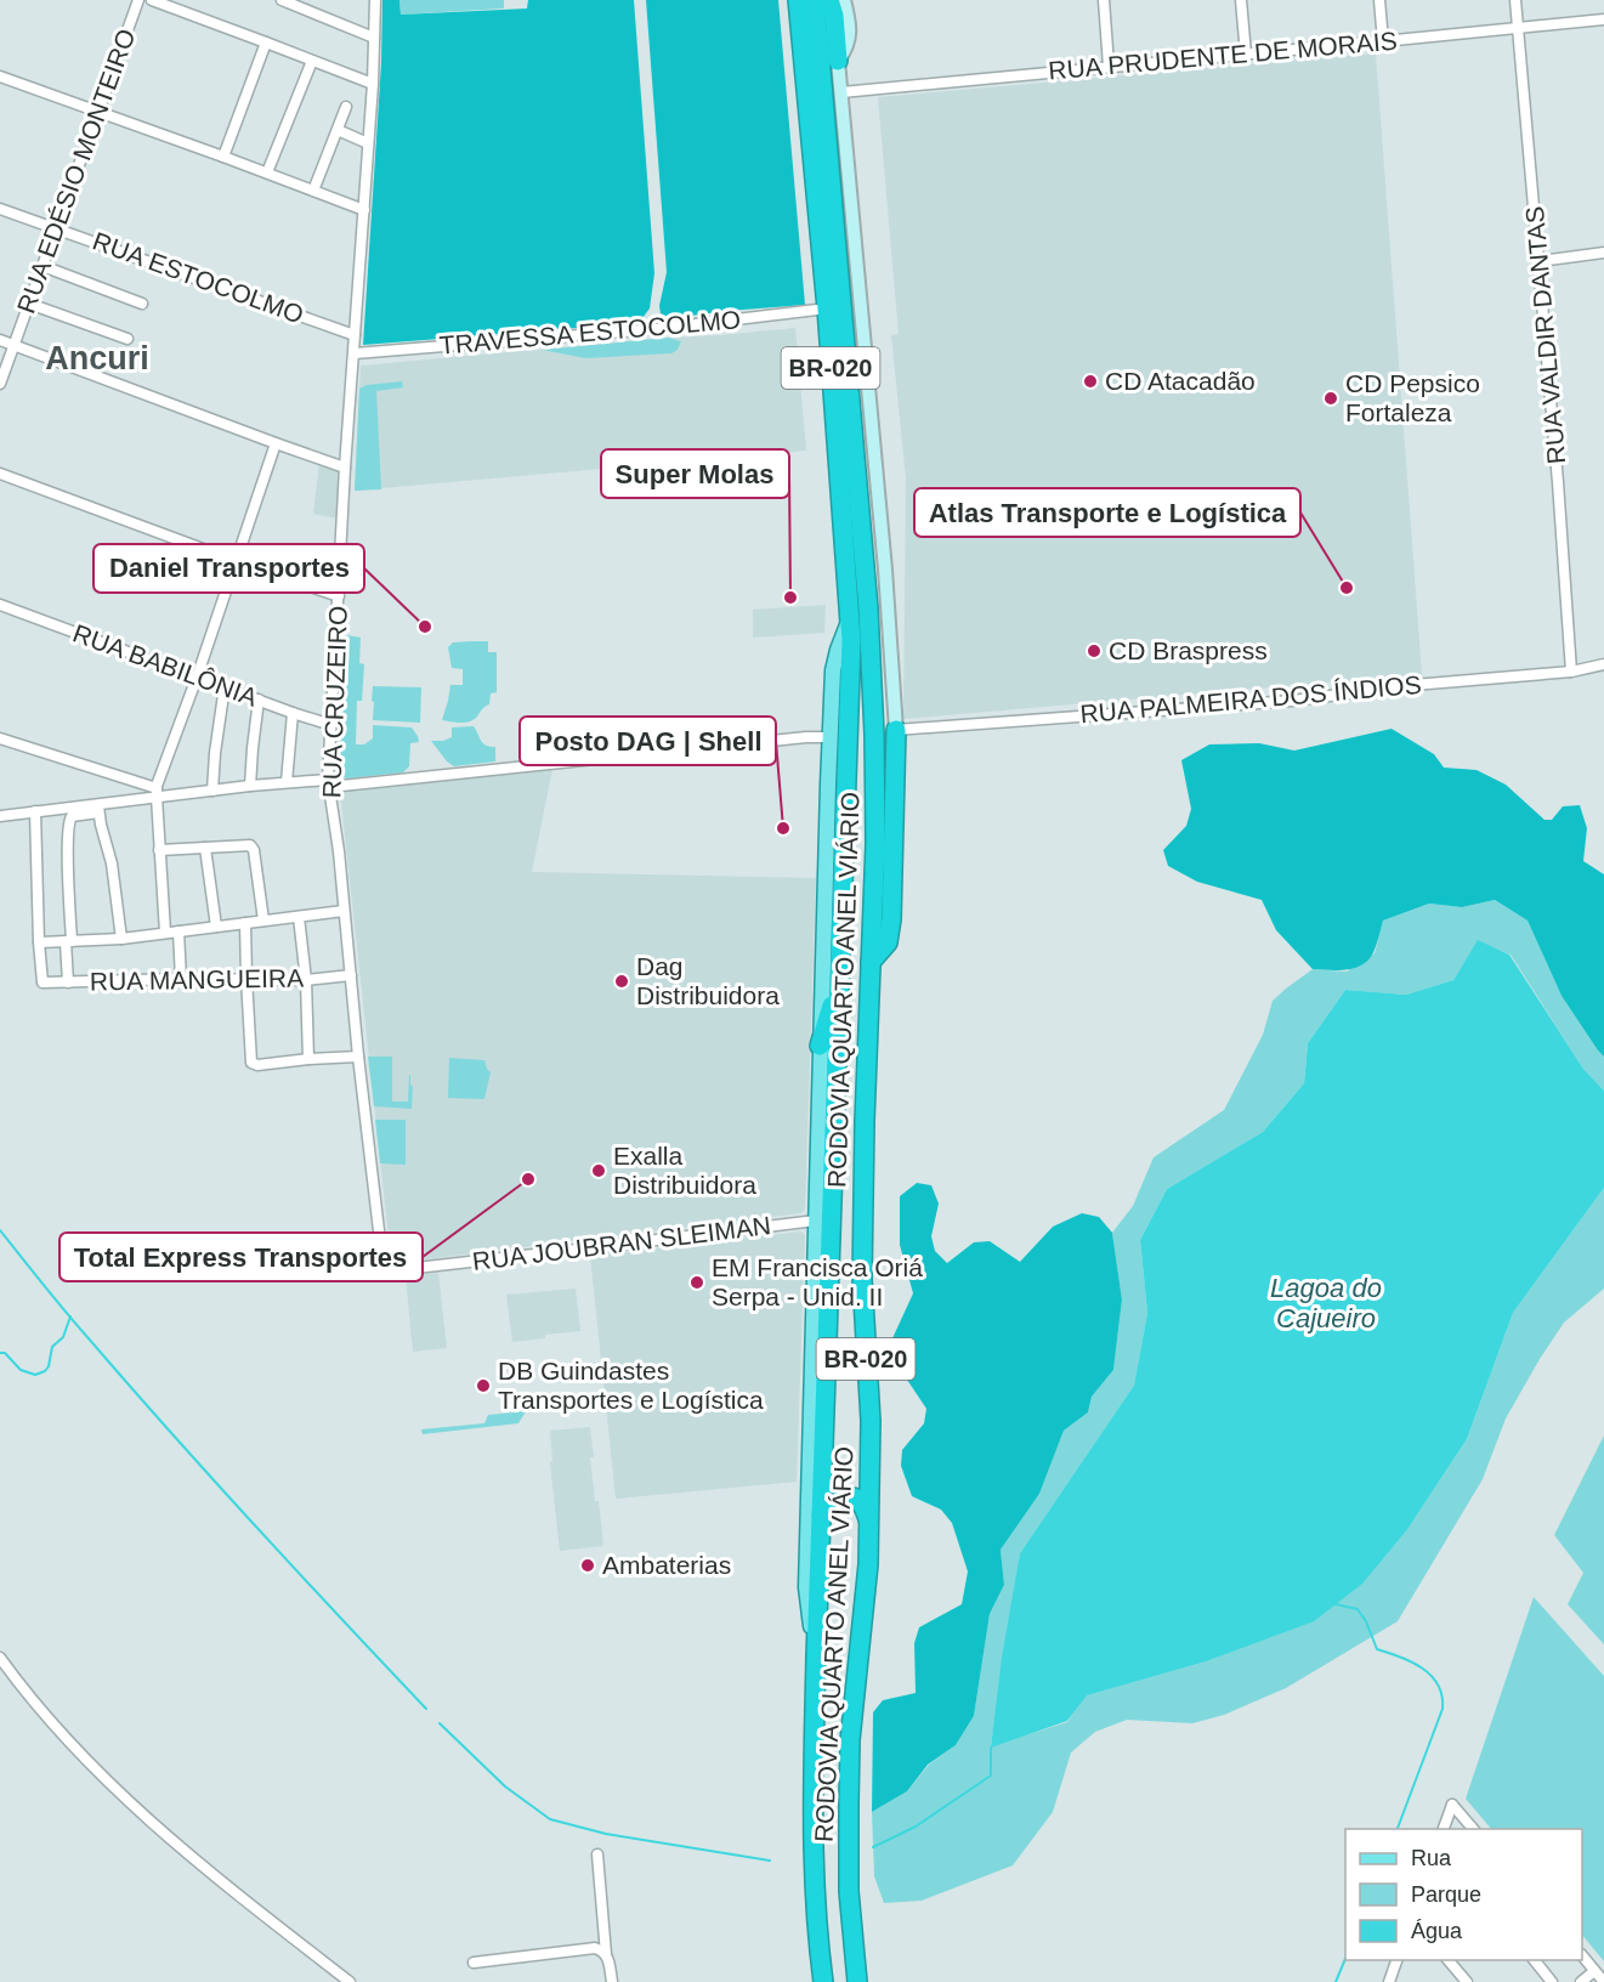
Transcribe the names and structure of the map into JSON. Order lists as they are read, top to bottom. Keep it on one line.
{"streets":{"highway":["BR-020","RODOVIA QUARTO ANEL VIÁRIO"],"street":["RUA PRUDENTE DE MORAIS","RUA EDÉSIO MONTEIRO","RUA ESTOCOLMO","TRAVESSA ESTOCOLMO","RUA VALDIR DANTAS","RUA BABILÔNIA","RUA PALMEIRA DOS ÍNDIOS","RUA CRUZEIRO","RUA MANGUEIRA","RUA JOUBRAN SLEIMAN"]},"crossings":[["RUA PRUDENTE DE MORAIS","RUA VALDIR DANTAS"],["RUA EDÉSIO MONTEIRO","RUA ESTOCOLMO"],["RUA ESTOCOLMO","RUA CRUZEIRO"],["TRAVESSA ESTOCOLMO","RUA CRUZEIRO"],["TRAVESSA ESTOCOLMO","RODOVIA QUARTO ANEL VIÁRIO"],["RUA VALDIR DANTAS","RUA PALMEIRA DOS ÍNDIOS"],["BR-020","RODOVIA QUARTO ANEL VIÁRIO"],["BR-020","RUA JOUBRAN SLEIMAN"],["RUA BABILÔNIA","RUA CRUZEIRO"],["RUA CRUZEIRO","RUA MANGUEIRA"],["RUA CRUZEIRO","RUA JOUBRAN SLEIMAN"]],"districts":["Ancuri"],"water":["Lagoa do Cajueiro"],"places":["CD Atacadão","CD Pepsico Fortaleza","Atlas Transporte e Logística","Super Molas","Daniel Transportes","CD Braspress","Posto DAG | Shell","Dag Distribuidora","Exalla Distribuidora","Total Express Transportes","EM Francisca Oriá Serpa - Unid. II","DB Guindastes Transportes e Logística","Ambaterias"],"legend":["Rua","Parque","Água"]}
